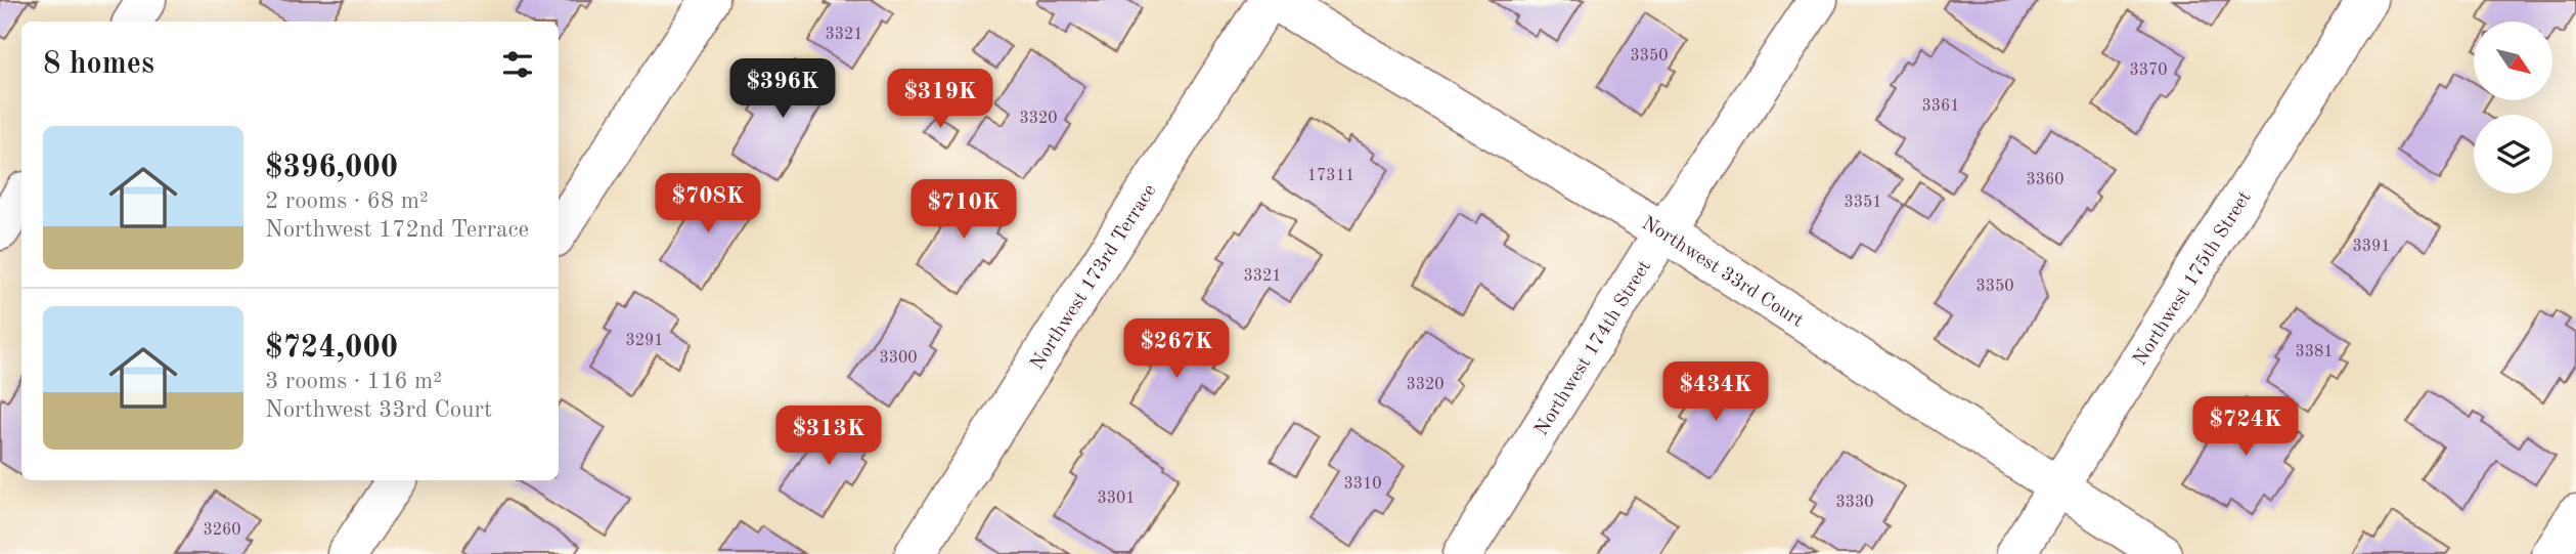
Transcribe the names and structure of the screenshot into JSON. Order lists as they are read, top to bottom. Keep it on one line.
{"streets":{"street":["Northwest 33rd Court","Northwest 173rd Terrace","Northwest 175th Street","Northwest 174th Street"]},"crossings":[["Northwest 33rd Court","Northwest 175th Street"],["Northwest 33rd Court","Northwest 174th Street"]],"house_numbers":["3321","3350","3370","3361","3320","17311","3360","3351","3391","3321","3350","3291","3381","3300","3320","3310","3301","3330","3260"],"north":"bottom right","page":{"heading":"8 homes","price":["$396K","$319K","$708K","$710K","$267K","$434K","$724K","$313K"],"list":[{"name":"$396,000","note":"2 rooms · 68 m² · Northwest 172nd Terrace"},{"name":"$724,000","note":"3 rooms · 116 m² · Northwest 33rd Court"}]}}
